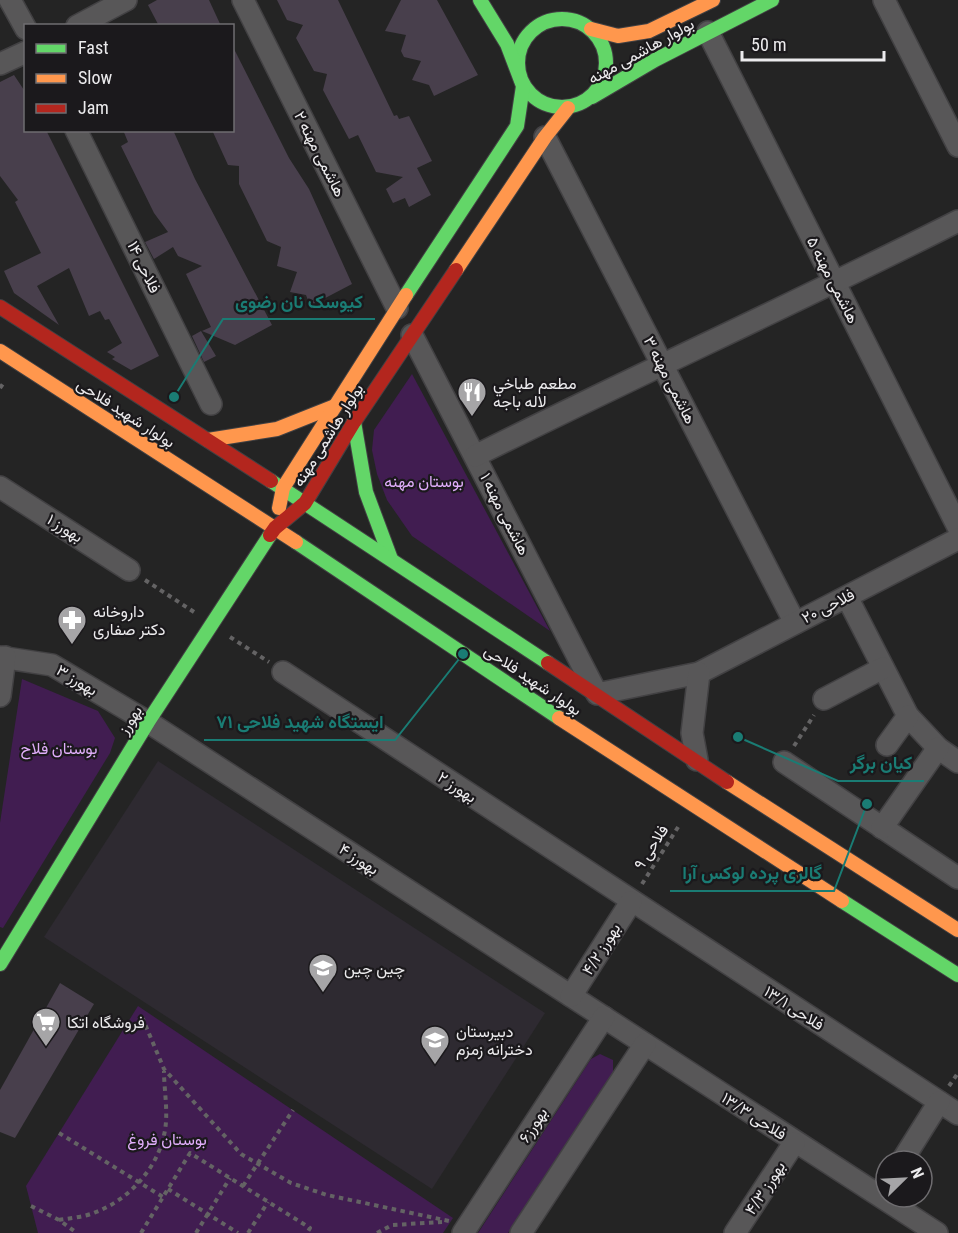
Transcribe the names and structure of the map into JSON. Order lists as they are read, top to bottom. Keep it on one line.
{"streets":{"main road":["بولوار هاشمی مهنه","بولوار شهید فلاحی","بهورز"],"street":["هاشمی مهنه ۲","فلاحی ۱۴","هاشمی مهنه ۵","هاشمی مهنه ۳","هاشمی مهنه ۱","بهورز ۱","فلاحی ۲۰","بهورز ۳","بهورز ۲","بهورز ۴","بهورز ۴/۲","فلاحی ۱۳/۱","فلاحی ۱۳/۳","بهورز۶","بهورز ۴/۳"],"path":["فلاحی ۹"]},"crossings":[["بولوار هاشمی مهنه","هاشمی مهنه ۲"],["بولوار هاشمی مهنه","هاشمی مهنه ۵"],["بولوار هاشمی مهنه","هاشمی مهنه ۳"],["بولوار هاشمی مهنه","بولوار شهید فلاحی"],["بولوار هاشمی مهنه","هاشمی مهنه ۱"],["بولوار هاشمی مهنه","بهورز"],["هاشمی مهنه ۳","فلاحی ۲۰"],["بولوار شهید فلاحی","هاشمی مهنه ۱"],["بولوار شهید فلاحی","فلاحی ۲۰"],["بولوار شهید فلاحی","بهورز"],["بولوار شهید فلاحی","فلاحی ۹"],["هاشمی مهنه ۱","فلاحی ۲۰"],["بهورز ۳","بهورز"],["بهورز ۳","بهورز ۴"],["بهورز","بهورز ۴"],["بهورز ۲","فلاحی ۹"],["بهورز ۲","بهورز ۴/۲"],["بهورز ۲","فلاحی ۱۳/۱"],["فلاحی ۹","بهورز ۴/۲"],["فلاحی ۹","فلاحی ۱۳/۱"],["بهورز ۴","بهورز ۴/۲"],["بهورز ۴","فلاحی ۱۳/۳"],["بهورز ۴/۲","فلاحی ۱۳/۱"],["بهورز ۴/۲","فلاحی ۱۳/۳"],["فلاحی ۱۳/۳","بهورز۶"],["فلاحی ۱۳/۳","بهورز ۴/۳"]],"parks":["بوستان مهنه","بوستان فلاح","بوستان فروغ"],"places":{"other":["کیوسک نان رضوی","ایستگاه شهید فلاحی ۷۱","کیان برگر","گالری پرده لوکس آرا"],"restaurant":["مطعم طباخي لاله باجه"],"pharmacy":["داروخانه دکتر صفاری"],"school or university":["چین چین","دبیرستان دخترانه زمزم"],"supermarket":["فروشگاه اتکا"]},"legend":["Fast","Slow","Jam"],"scale_bar":"50 m","north":"top right"}
